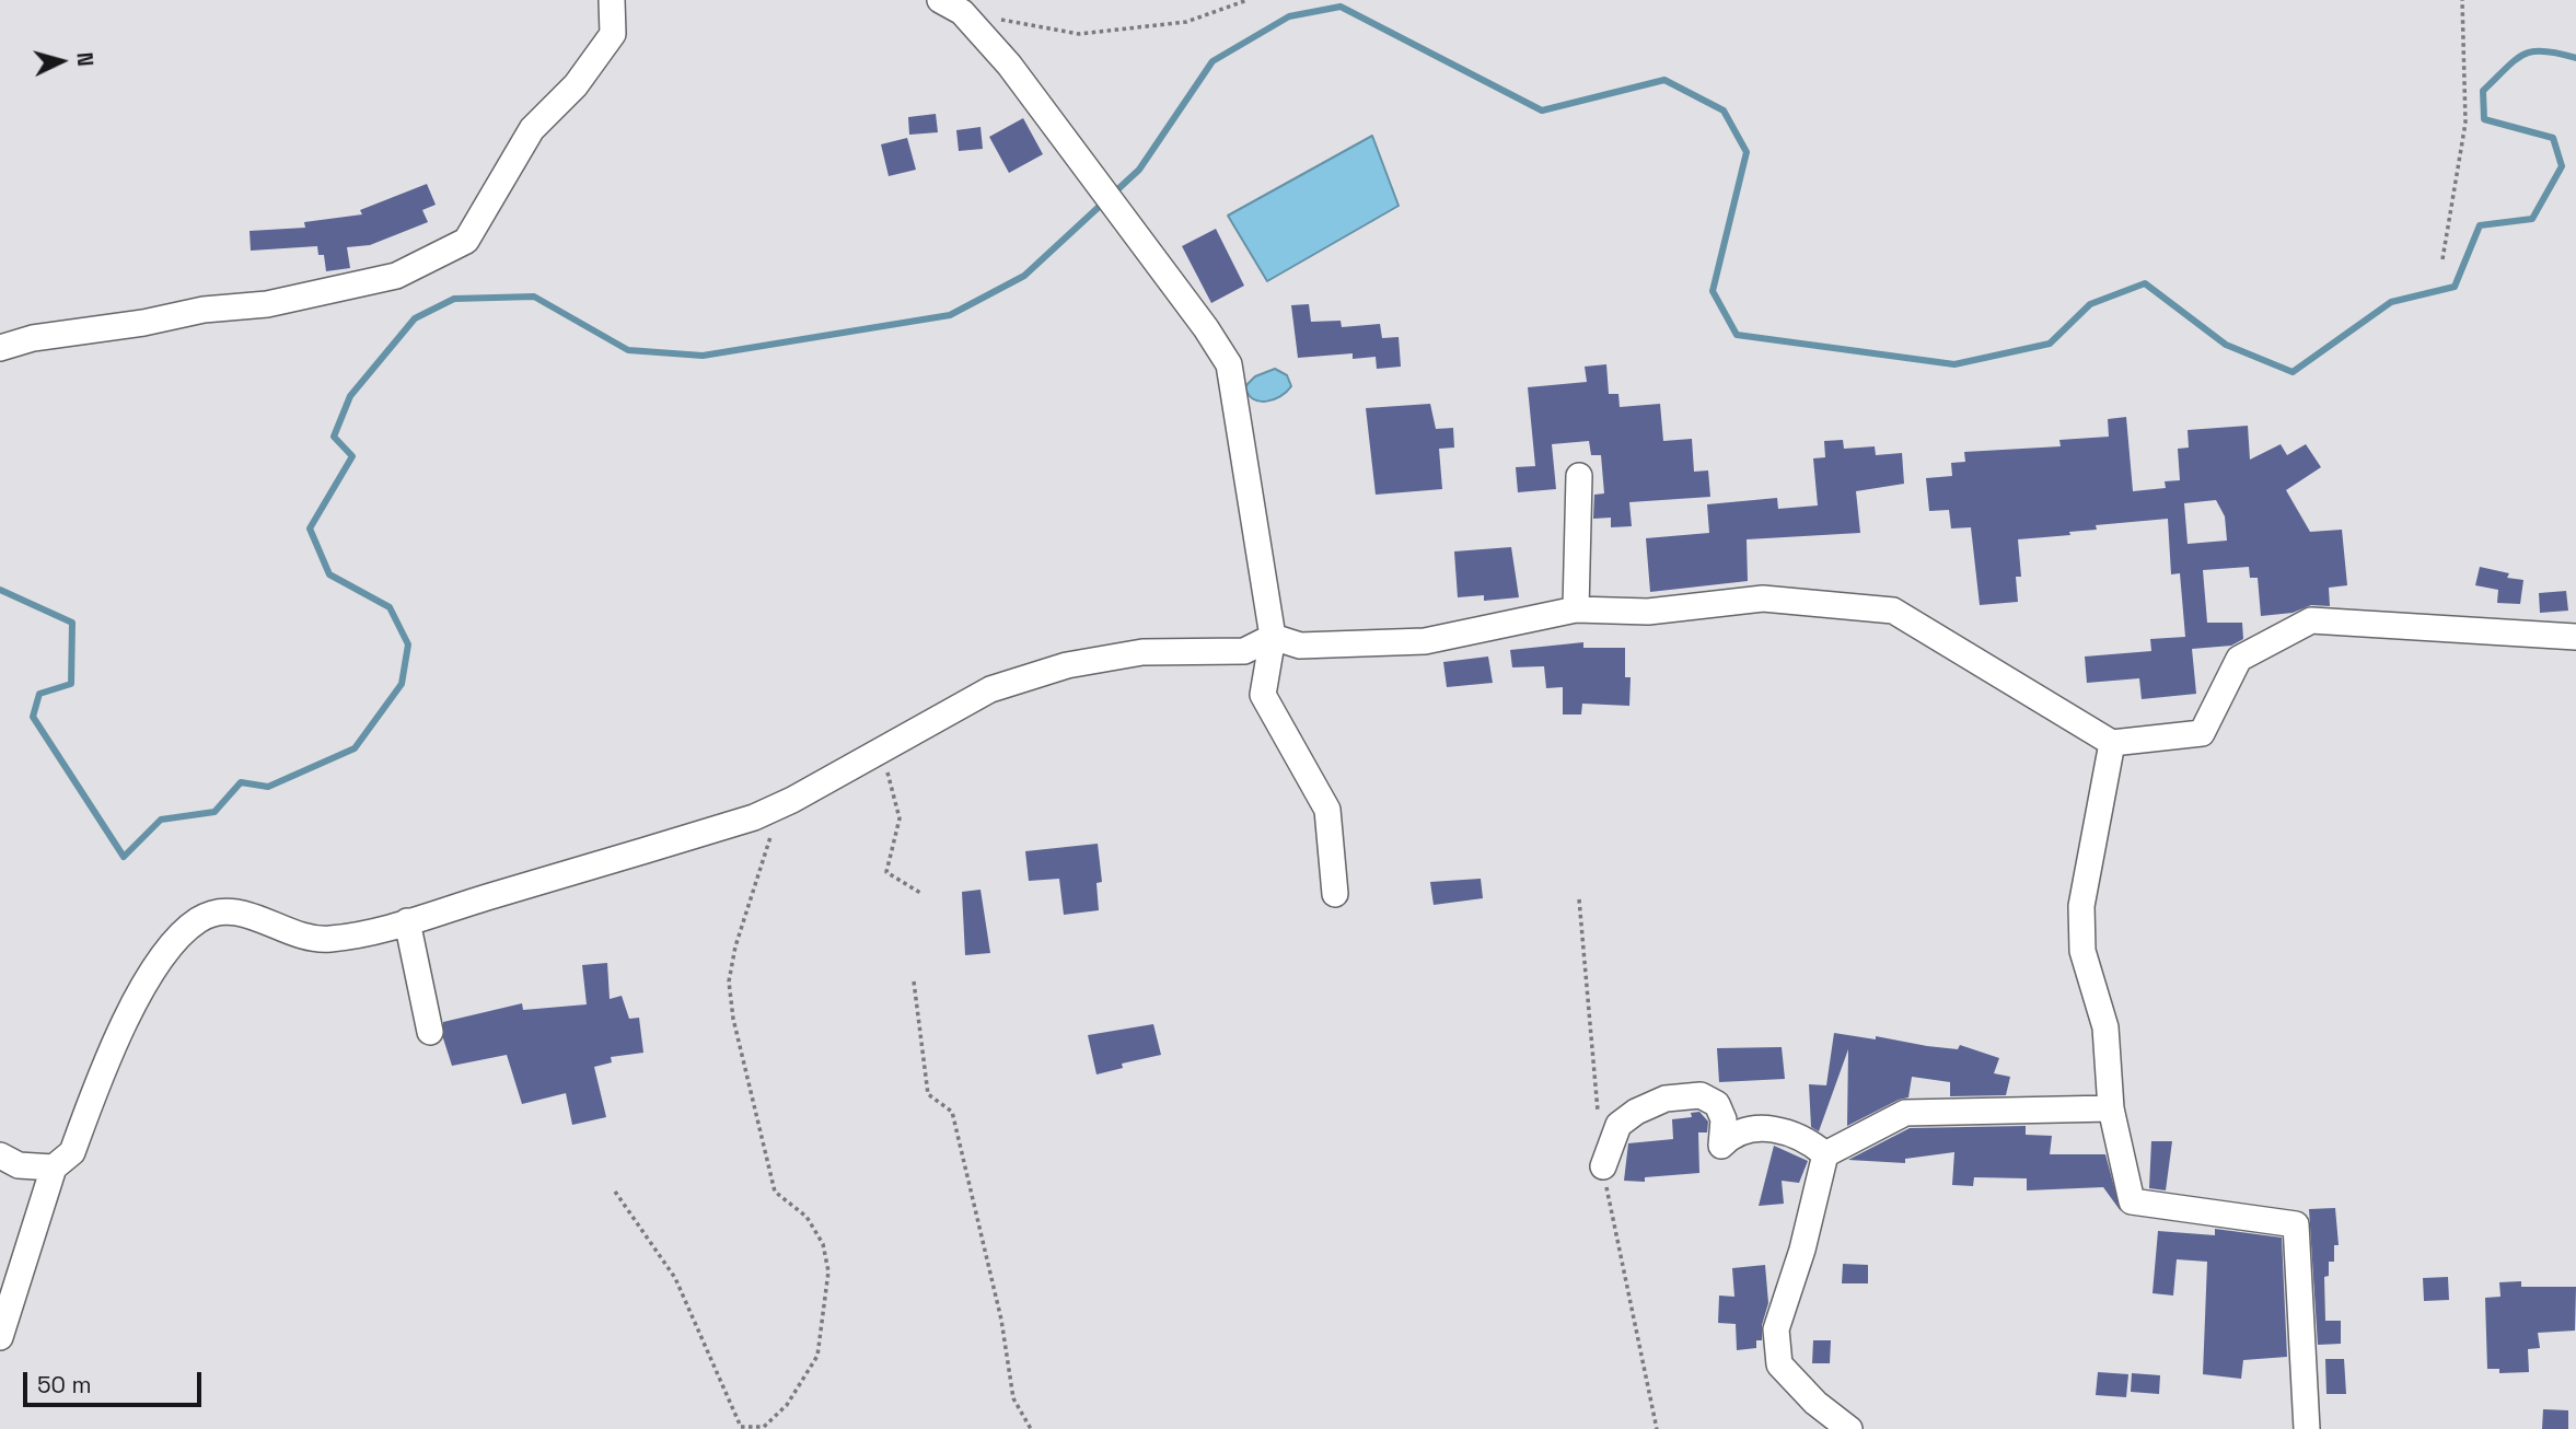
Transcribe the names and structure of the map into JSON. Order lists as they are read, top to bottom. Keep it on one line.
{"scale_bar":"50 m","north":"right"}
